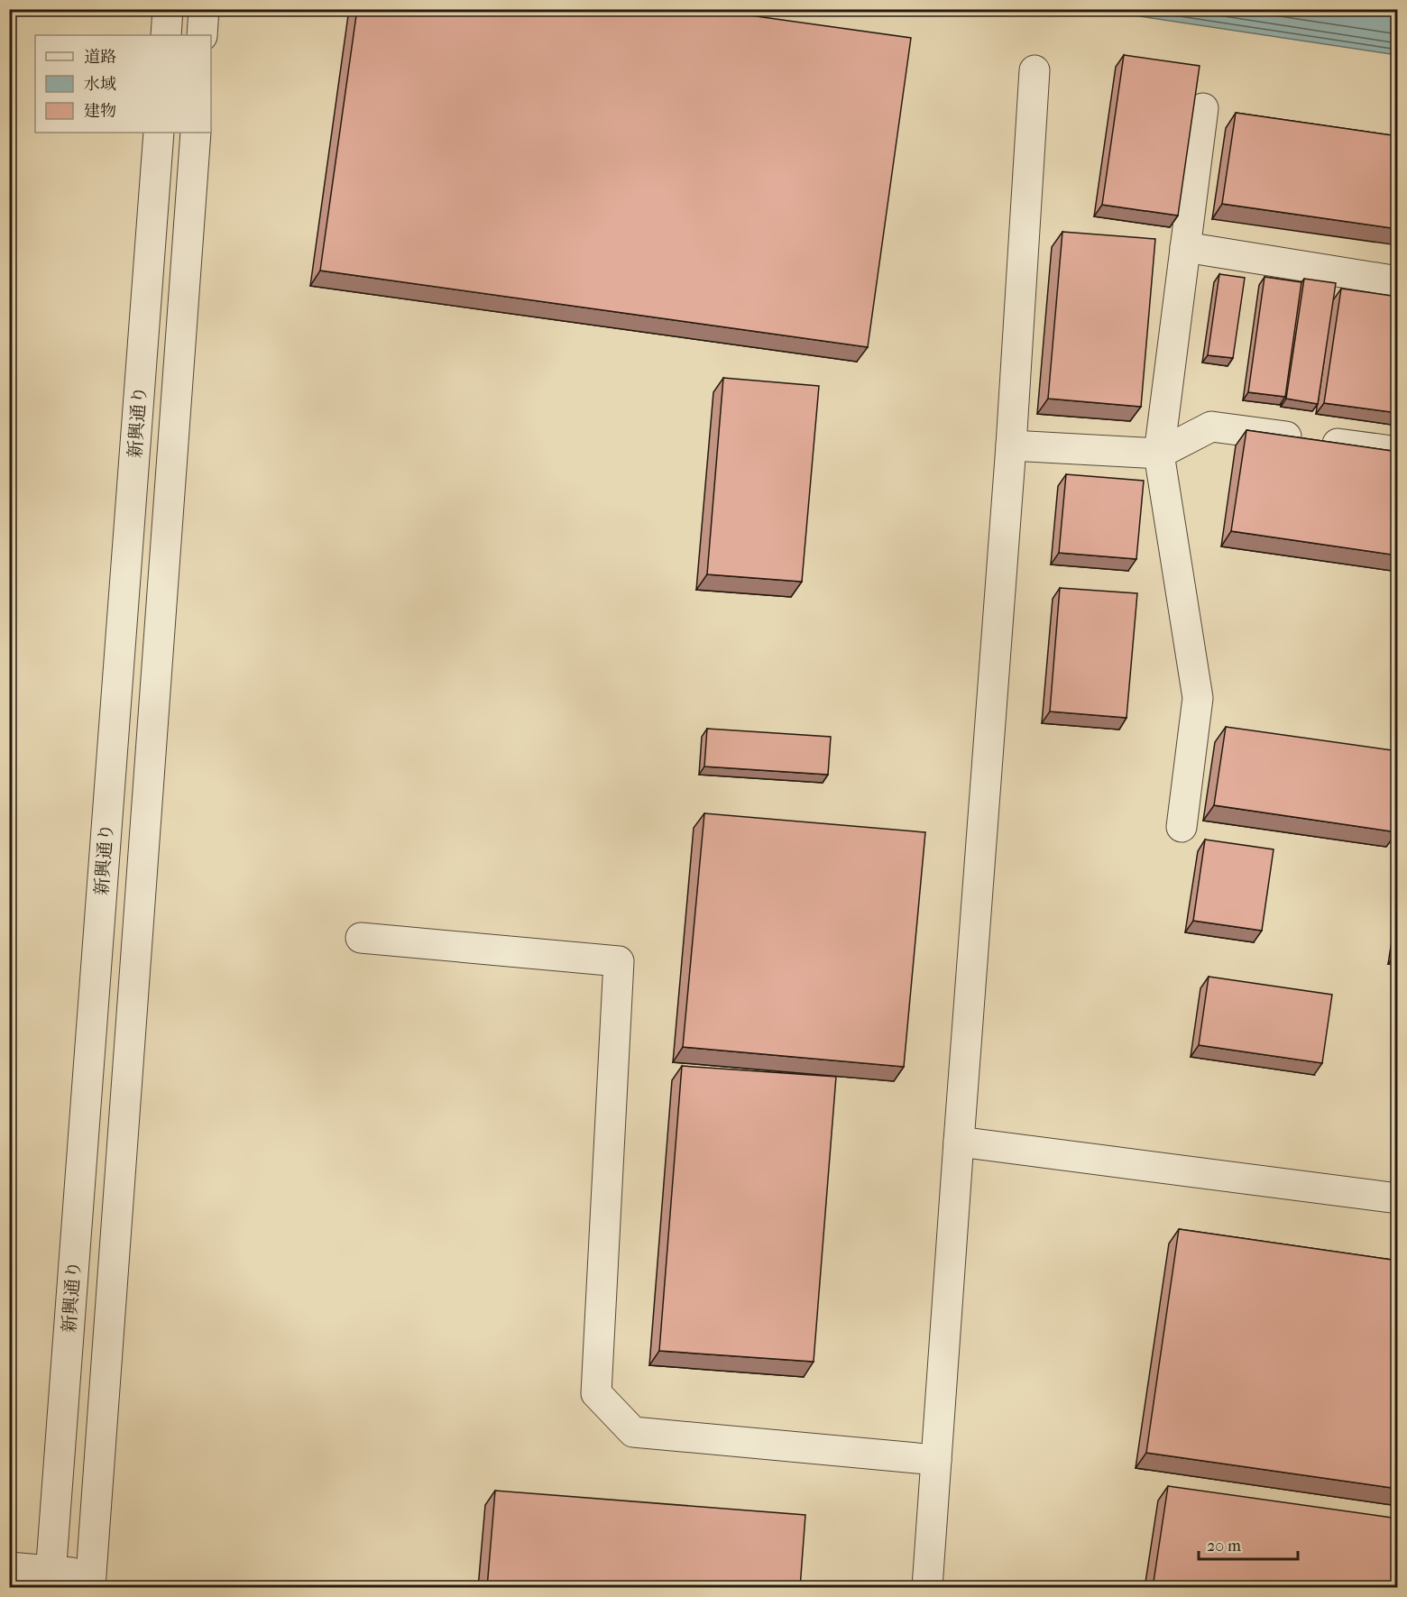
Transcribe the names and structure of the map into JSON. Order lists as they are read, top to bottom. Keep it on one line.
{"streets":{"street":["新興通り"]},"legend":["道路","水域","建物"],"scale_bar":"20 m"}
